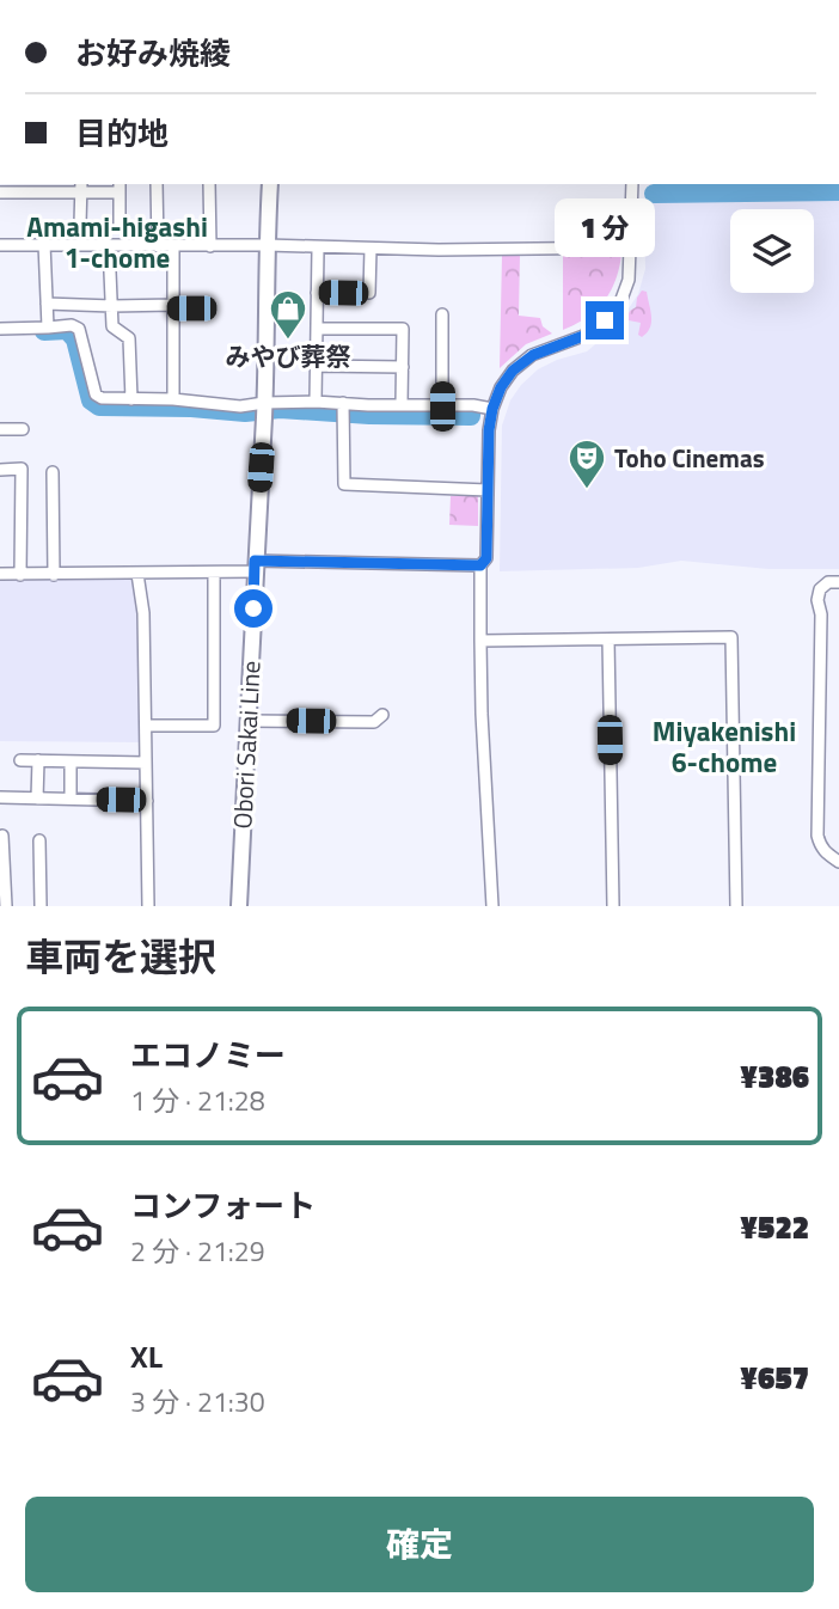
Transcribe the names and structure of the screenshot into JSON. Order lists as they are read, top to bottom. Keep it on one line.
{"streets":{"main road":["Obori Sakai Line"]},"districts":["Amami-higashi 1-chome","Miyakenishi 6-chome"],"places":{"shop":["みやび葬祭"],"theatre":["Toho Cinemas"]},"page":{"banner":["お好み焼綾","目的地"],"bubble":"1 分","heading":"車両を選択","list":[{"name":"エコノミー","note":"1 分 · 21:28","value":"¥386"},{"name":"コンフォート","note":"2 分 · 21:29","value":"¥522"},{"name":"XL","note":"3 分 · 21:30","value":"¥657"}],"buttons":"確定"}}
